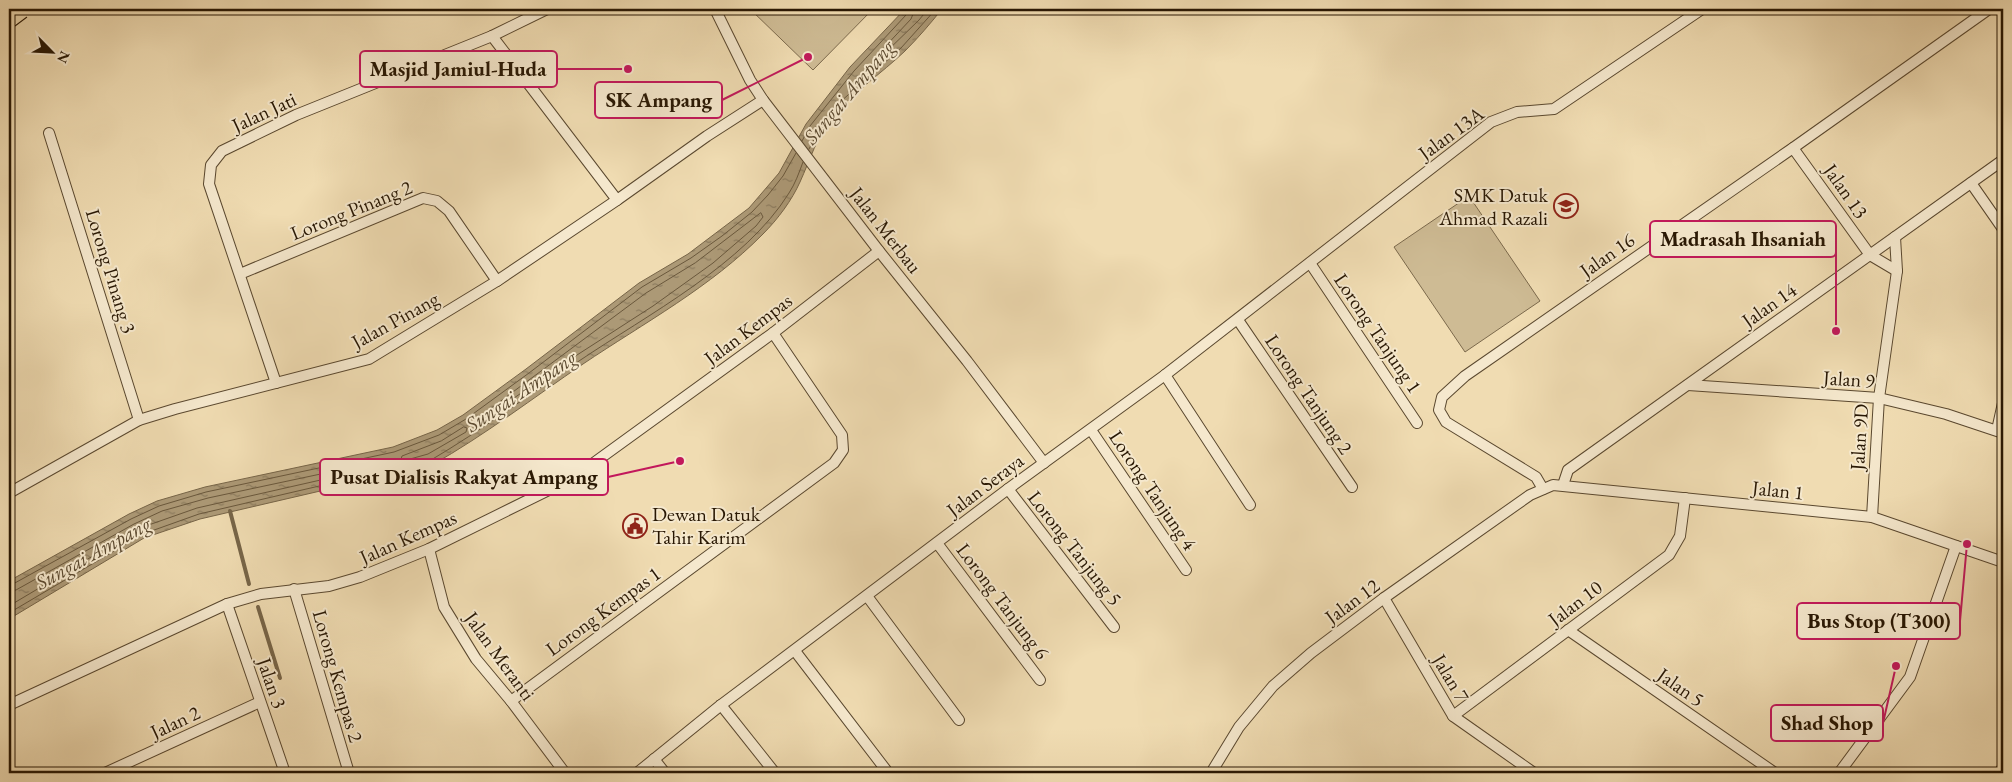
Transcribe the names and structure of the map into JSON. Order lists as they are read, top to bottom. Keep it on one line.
{"streets":{"street":["Jalan Jati","Jalan 13A","Jalan 13","Lorong Pinang 2","Jalan Merbau","Jalan 16","Lorong Pinang 3","Jalan 14","Jalan Pinang","Jalan Kempas","Lorong Tanjung 1","Jalan 9","Lorong Tanjung 2","Jalan 9D","Jalan Seraya","Lorong Tanjung 4","Jalan 1","Lorong Tanjung 5","Lorong Tanjung 6","Jalan 12","Jalan 10","Lorong Kempas 1","Jalan Meranti","Lorong Kempas 2","Jalan 7","Jalan 3","Jalan 5","Jalan 2"]},"crossings":[["Jalan Jati","Lorong Pinang 2"],["Jalan Jati","Jalan Pinang"],["Jalan 13A","Jalan Seraya"],["Jalan 13","Jalan 16"],["Jalan 13","Jalan 14"],["Lorong Pinang 2","Jalan Pinang"],["Jalan Merbau","Jalan Pinang"],["Jalan Merbau","Jalan Kempas"],["Jalan Merbau","Jalan Seraya"],["Jalan 16","Jalan 1"],["Jalan 16","Jalan 12"],["Lorong Pinang 3","Jalan Pinang"],["Jalan 14","Jalan 9"],["Jalan 14","Jalan 9D"],["Jalan 14","Jalan 1"],["Jalan Kempas","Lorong Kempas 1"],["Jalan Kempas","Jalan Meranti"],["Jalan Kempas","Lorong Kempas 2"],["Jalan Kempas","Jalan 3"],["Lorong Tanjung 1","Jalan Seraya"],["Jalan 9","Jalan 9D"],["Lorong Tanjung 2","Jalan Seraya"],["Jalan 9D","Jalan 1"],["Jalan Seraya","Lorong Tanjung 4"],["Jalan Seraya","Lorong Tanjung 5"],["Jalan Seraya","Lorong Tanjung 6"],["Jalan 1","Jalan 12"],["Jalan 1","Jalan 10"],["Jalan 12","Jalan 7"],["Jalan 10","Jalan 7"],["Jalan 10","Jalan 5"],["Lorong Kempas 1","Jalan Meranti"],["Jalan 3","Jalan 2"]],"water":["Sungai Ampang"],"places":{"other":["SK Ampang","Masjid Jamiul-Huda","Madrasah Ihsaniah","Pusat Dialisis Rakyat Ampang","Bus Stop (T300)","Shad Shop"],"school or university":["SMK Datuk Ahmad Razali"],"public building":["Dewan Datuk Tahir Karim"]},"north":"bottom right"}
